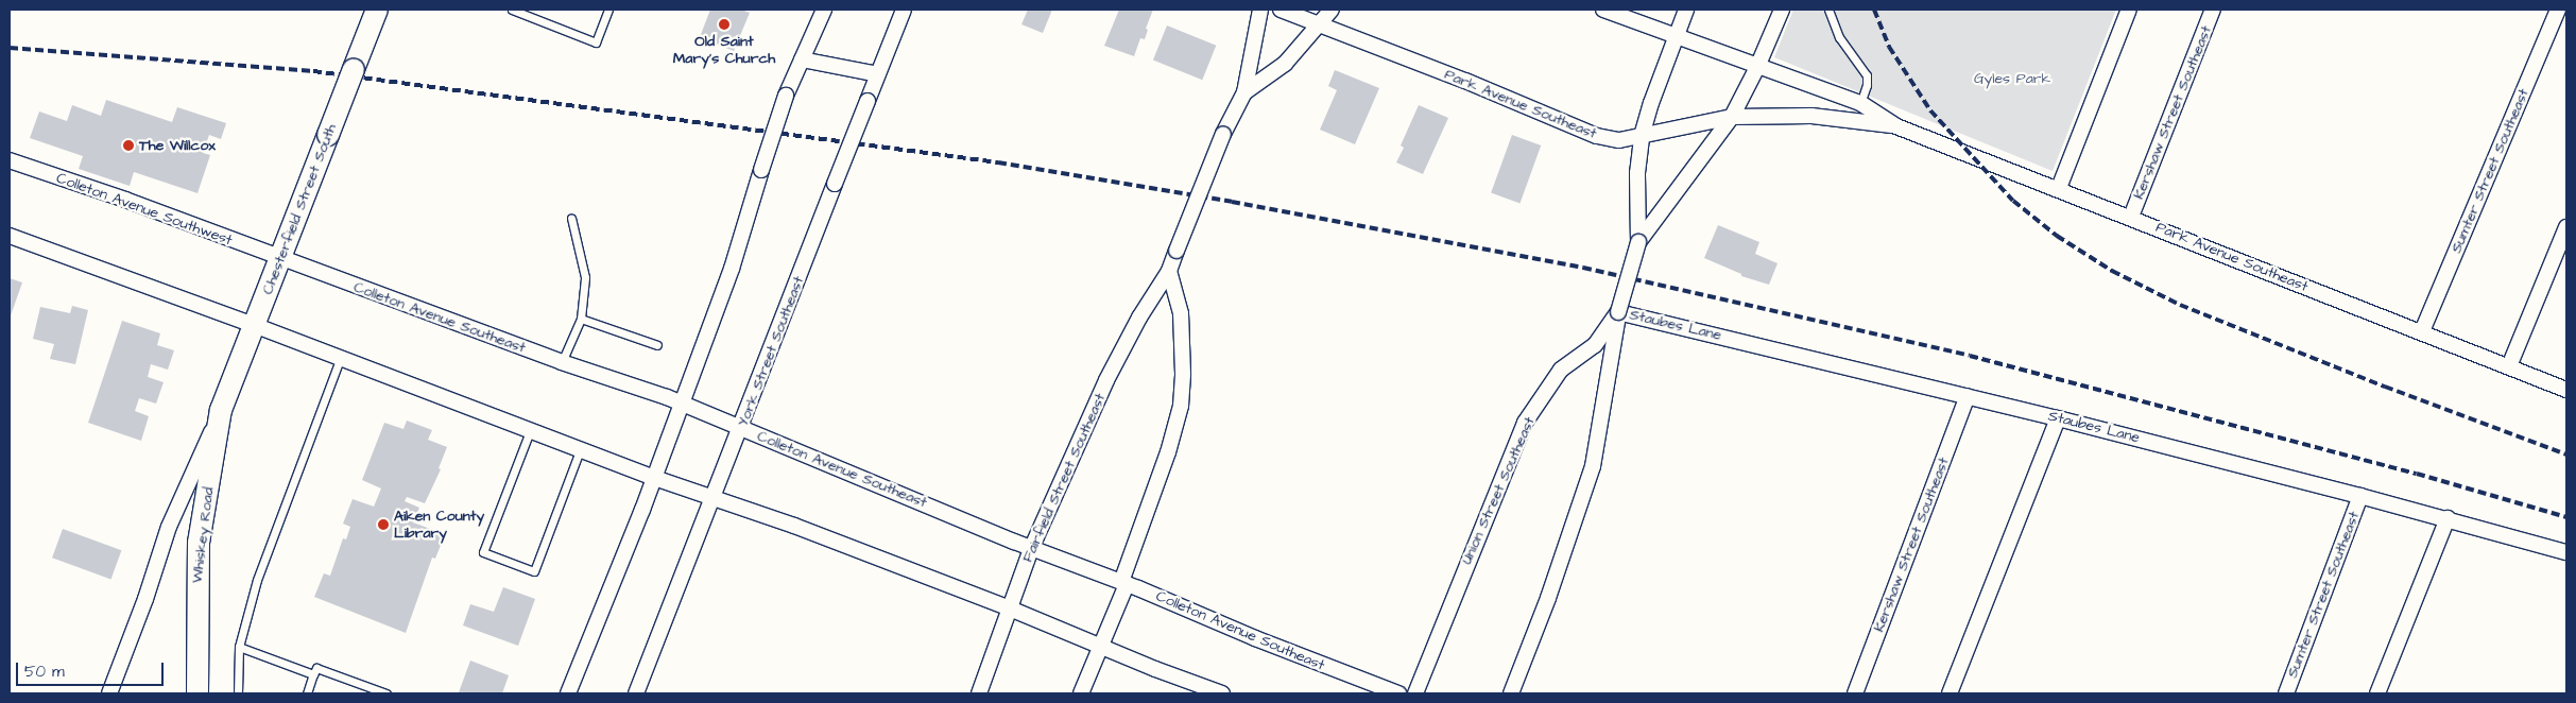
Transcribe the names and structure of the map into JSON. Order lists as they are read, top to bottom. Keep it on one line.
{"streets":{"main road":["Chesterfield Street South","Whiskey Road"],"street":["Park Avenue Southeast","Kershaw Street Southeast","Sumter Street Southeast","Colleton Avenue Southwest","Colleton Avenue Southeast","Staubes Lane","York Street Southeast","Fairfield Street Southeast","Union Street Southeast"]},"crossings":[["Park Avenue Southeast","Kershaw Street Southeast"],["Park Avenue Southeast","Sumter Street Southeast"],["Park Avenue Southeast","Fairfield Street Southeast"],["Park Avenue Southeast","Union Street Southeast"],["Kershaw Street Southeast","Staubes Lane"],["Sumter Street Southeast","Staubes Lane"],["Colleton Avenue Southwest","Chesterfield Street South"],["Colleton Avenue Southwest","Colleton Avenue Southeast"],["Chesterfield Street South","Colleton Avenue Southeast"],["Chesterfield Street South","Whiskey Road"],["Colleton Avenue Southeast","York Street Southeast"],["Colleton Avenue Southeast","Fairfield Street Southeast"],["Staubes Lane","Union Street Southeast"]],"parks":["Gyles Park"],"places":["Old Saint Mary's Church","The Willcox","Aiken County Library"],"scale_bar":"50 m"}
